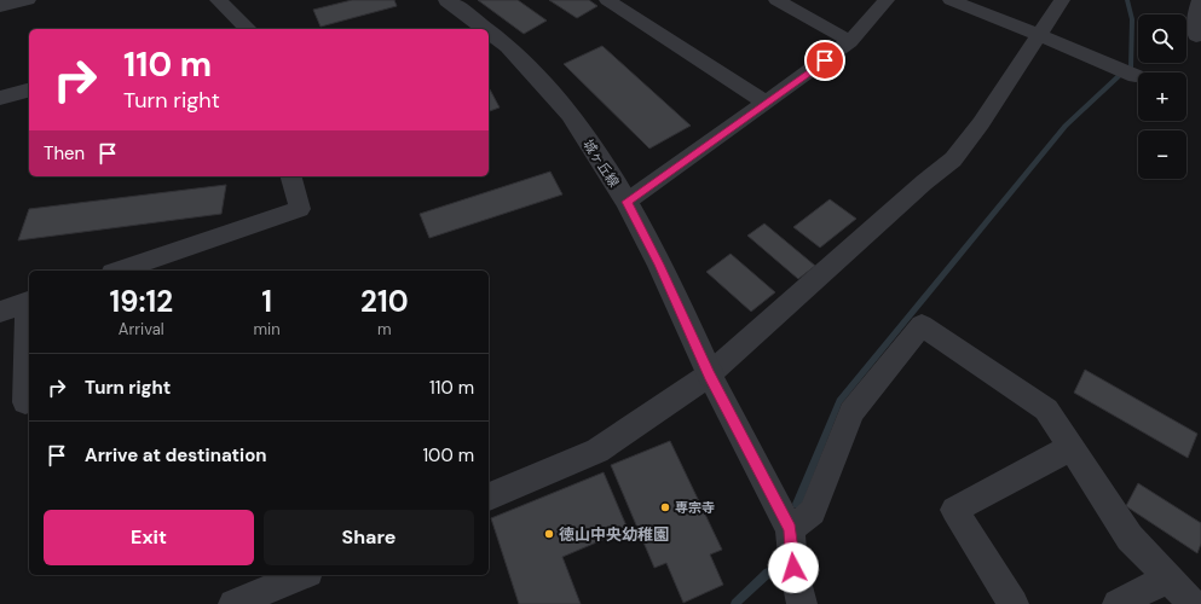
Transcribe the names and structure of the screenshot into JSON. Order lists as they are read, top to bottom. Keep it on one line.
{"streets":{"street":["城ヶ丘線"]},"places":["専宗寺","徳山中央幼稚園"],"page":{"map_buttons":["+","−"],"turn":["110 m","Turn right"],"then":"Then","eta":["19:12","Arrival","1","min","210","m"],"list":[{"name":"Turn right","value":"110 m"},{"name":"Arrive at destination","value":"100 m"}],"buttons":["Exit","Share"]}}
